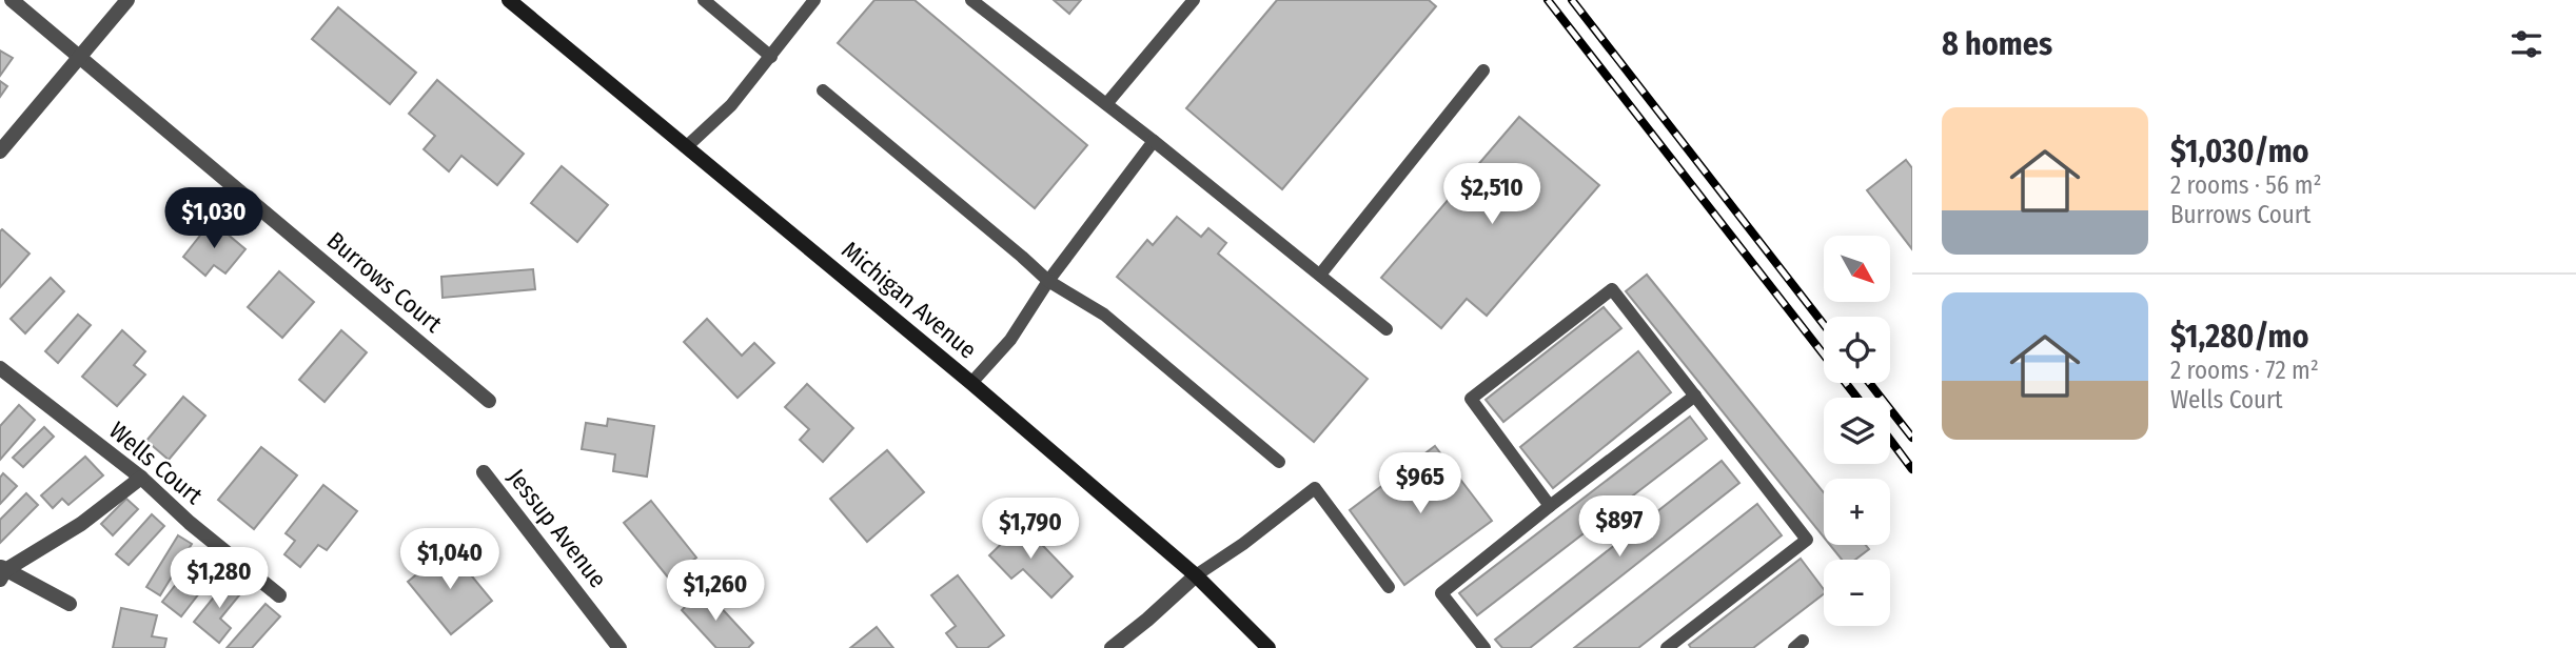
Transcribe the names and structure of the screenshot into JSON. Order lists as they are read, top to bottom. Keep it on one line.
{"streets":{"main road":["Michigan Avenue"],"street":["Burrows Court","Wells Court","Jessup Avenue"]},"north":"bottom right","page":{"heading":"8 homes","list":[{"name":"$1,030/mo","note":"2 rooms · 56 m² · Burrows Court"},{"name":"$1,280/mo","note":"2 rooms · 72 m² · Wells Court"}],"price":["$2,510","$1,030","$965","$897","$1,790","$1,040","$1,280","$1,260"],"map_buttons":["+","−"]}}
